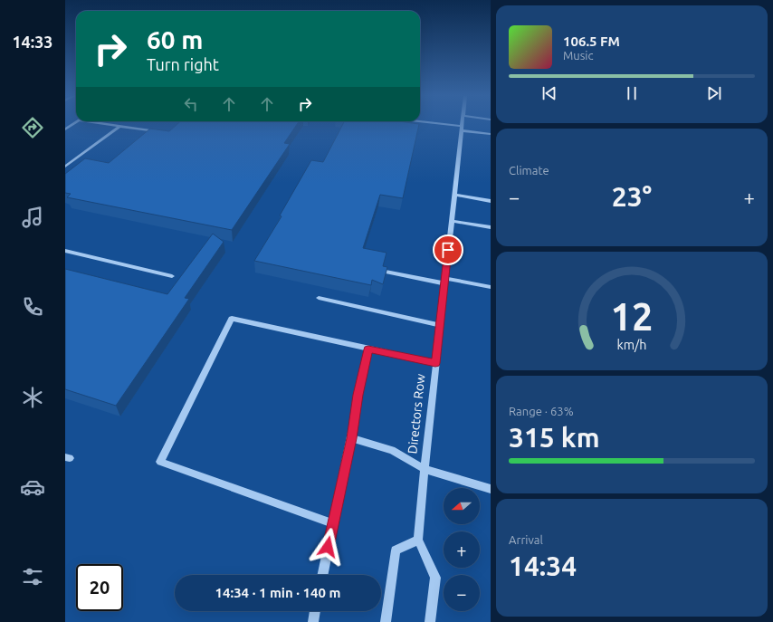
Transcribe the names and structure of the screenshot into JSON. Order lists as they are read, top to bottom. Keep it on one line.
{"streets":{"street":["Directors Row"]},"north":"left","page":{"tabs":"14:33","turn":["60 m","Turn right"],"song":["106.5 FM","Music"],"tile":["Climate",["Range · 63%","315 km"],["Arrival","14:34"]],"heat":["−","23°","+"],"map_buttons":["+","−"],"limit":"20","trip":"14:34 · 1 min · 140 m","gauge":["12","km/h"]}}
